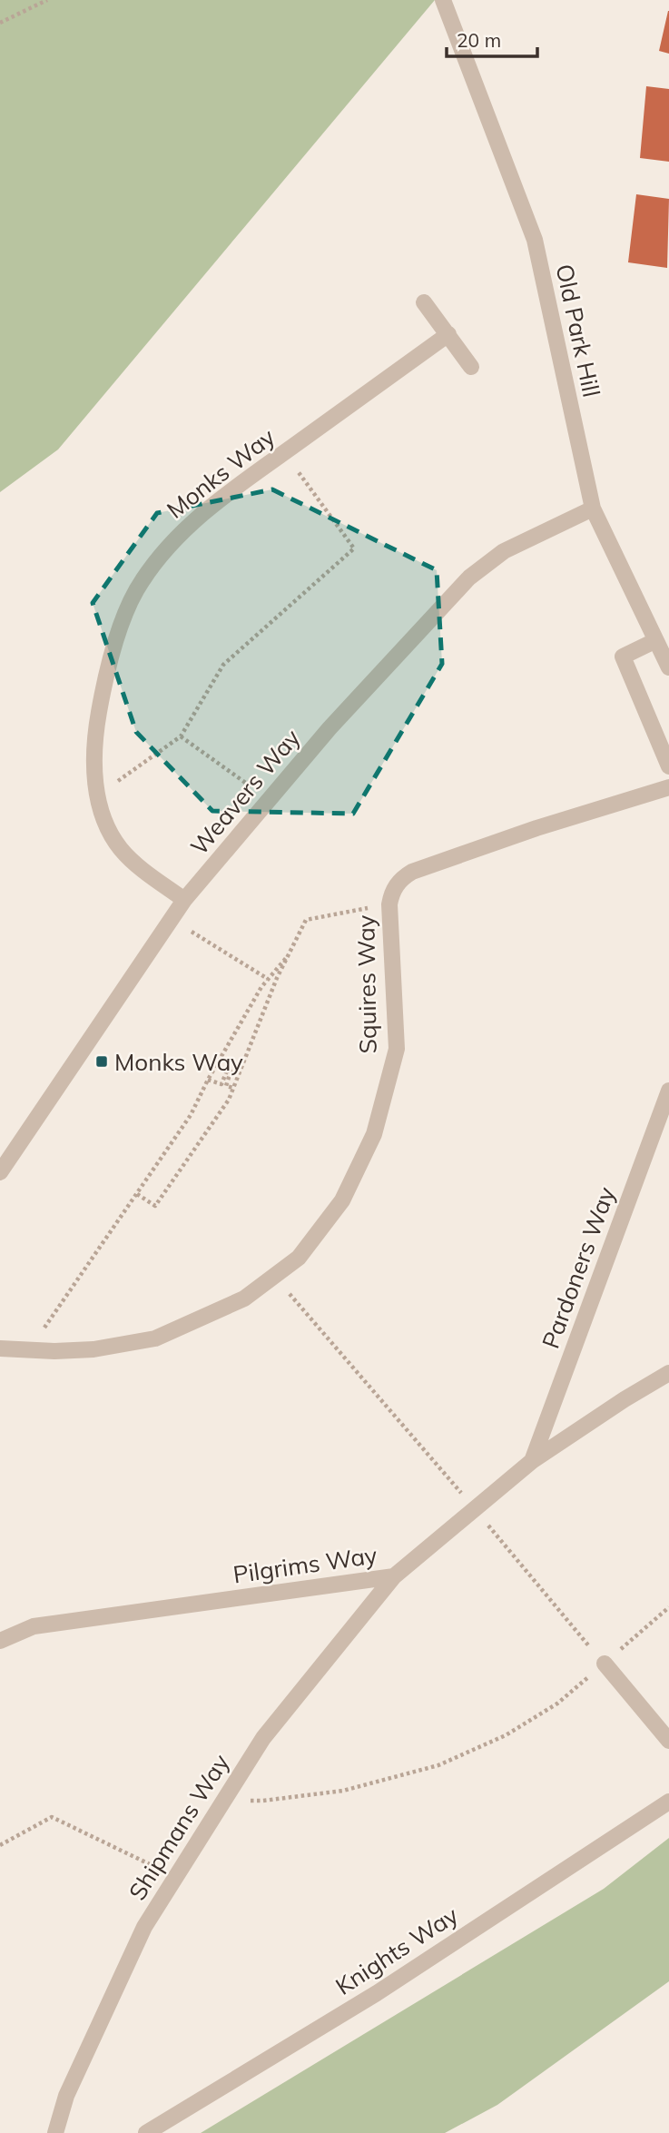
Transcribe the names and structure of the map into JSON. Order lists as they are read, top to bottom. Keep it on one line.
{"streets":{"street":["Old Park Hill","Monks Way","Weavers Way","Squires Way","Pardoners Way","Pilgrims Way","Shipmans Way","Knights Way"]},"crossings":[["Old Park Hill","Weavers Way"],["Monks Way","Weavers Way"],["Pardoners Way","Pilgrims Way"],["Pilgrims Way","Shipmans Way"]],"places":{"transit":["Monks Way"]},"scale_bar":"20 m"}
